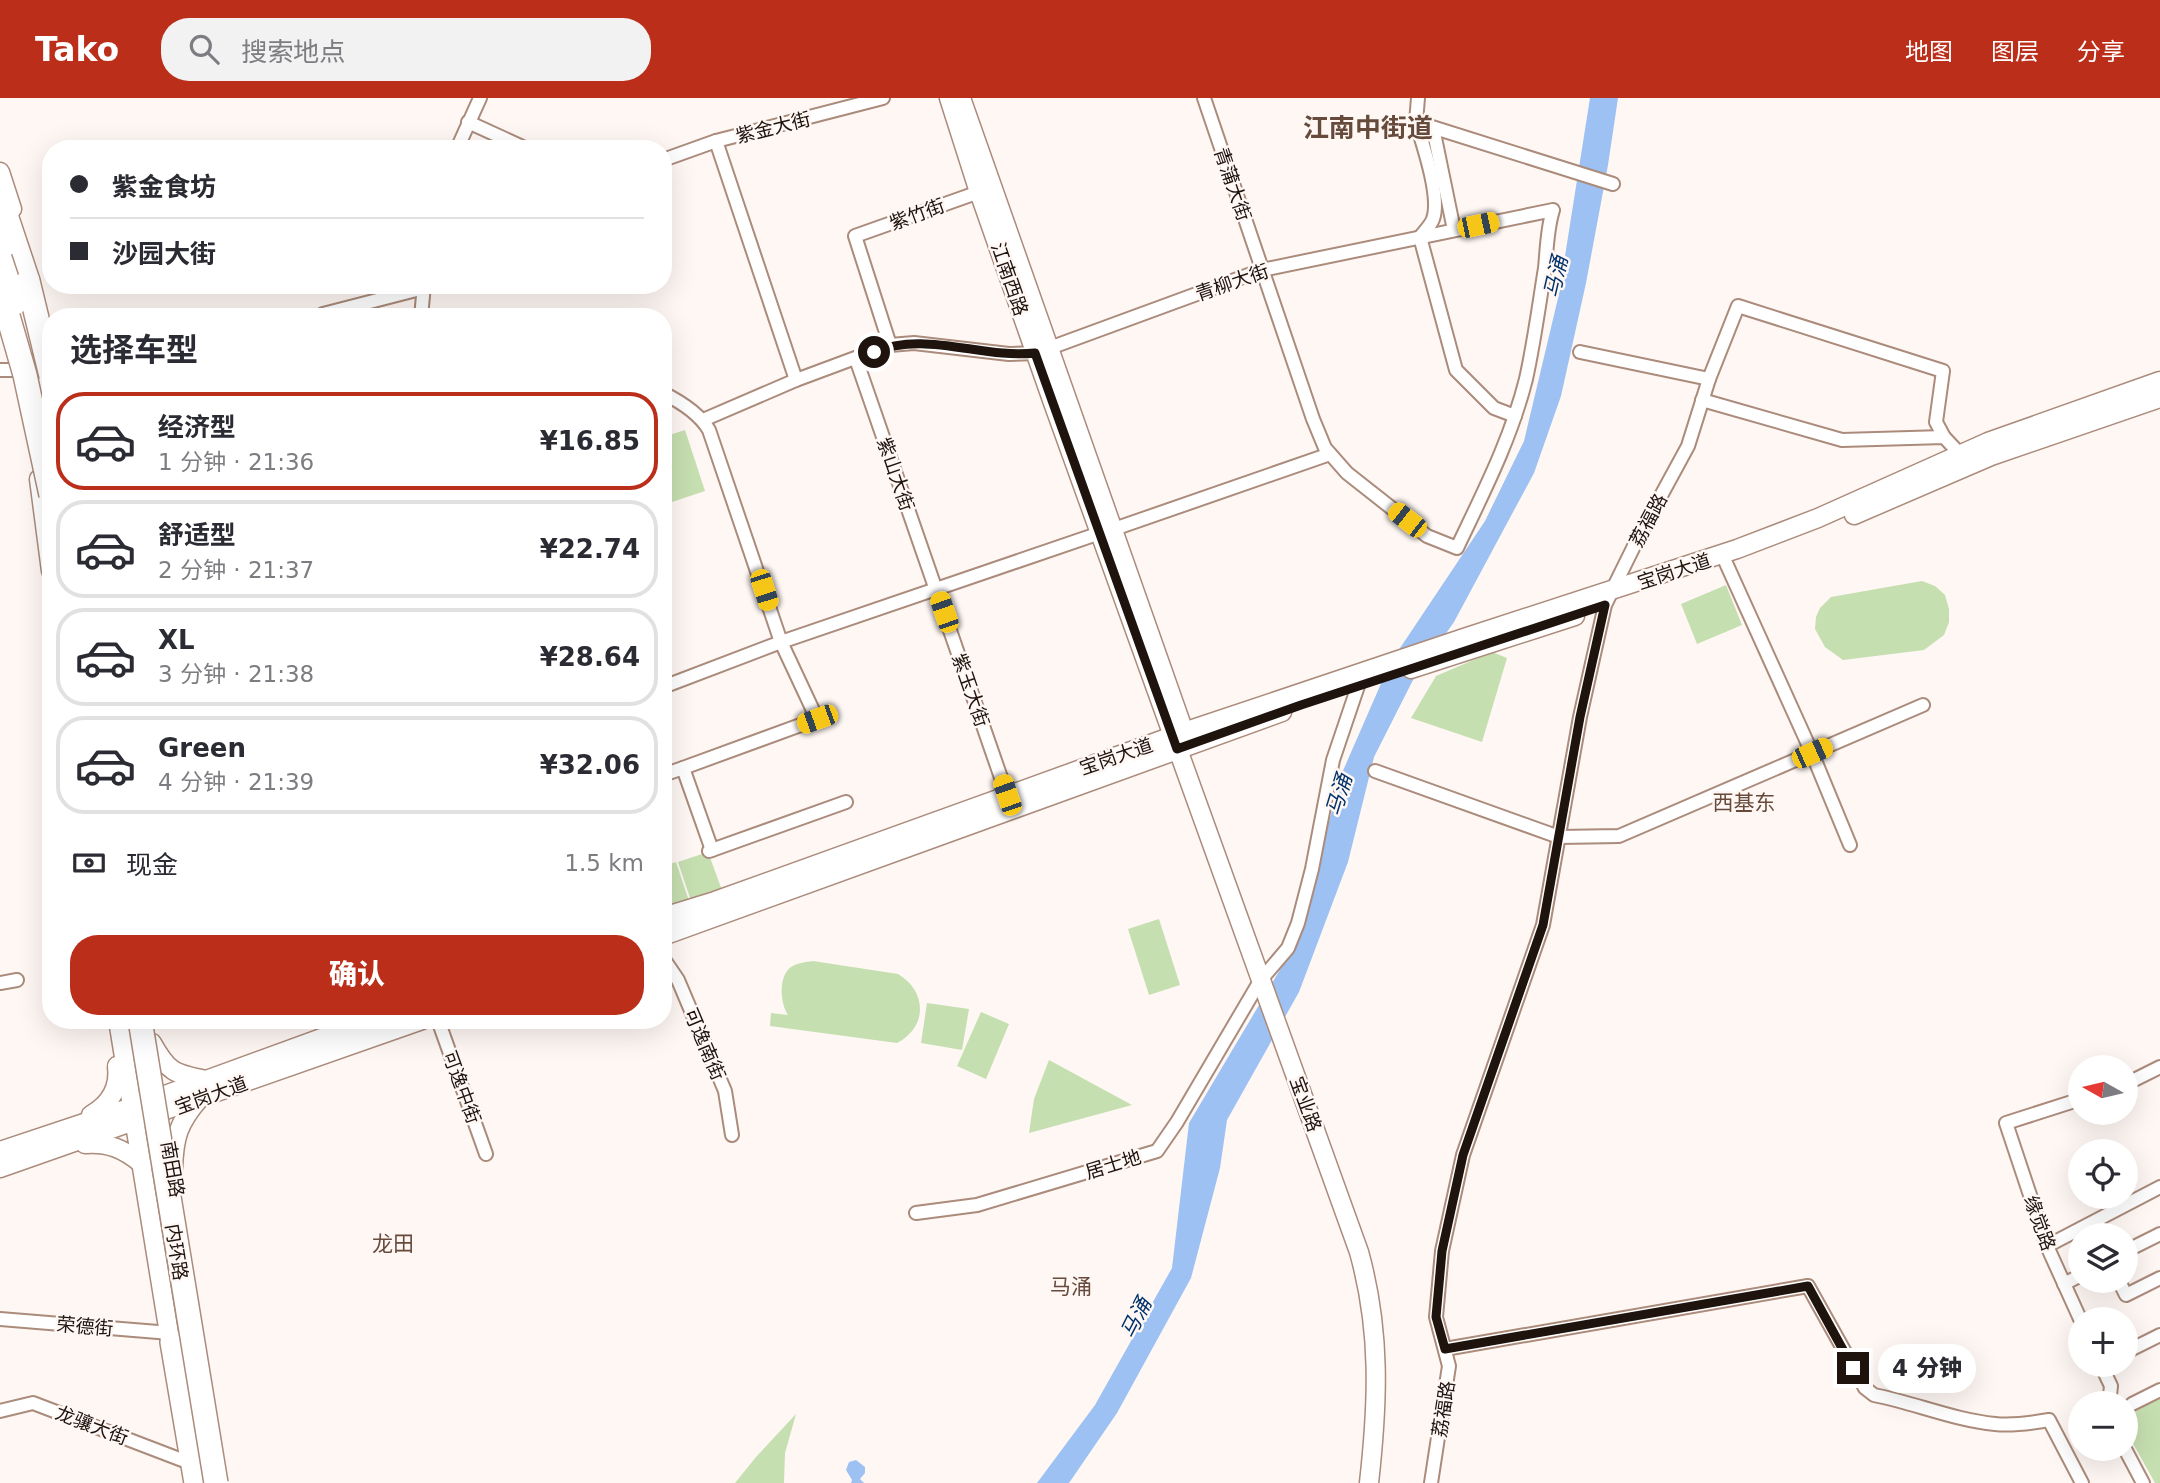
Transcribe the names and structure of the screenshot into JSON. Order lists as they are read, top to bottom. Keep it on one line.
{"streets":{"highway":["内环路"],"main road":["江南西路","宝岗大道","宝业路","南田路"],"street":["紫金大街","青蒲大街","紫竹街","青柳大街","紫山大街","荔福路","紫玉大街","可逸南街","可逸中街","居士地","缘觉路","荣德街","龙骧大街"]},"crossings":[["青蒲大街","青柳大街"],["紫竹街","江南西路"],["江南西路","青柳大街"],["紫山大街","紫玉大街"],["荔福路","宝岗大道"],["宝岗大道","紫玉大街"],["宝岗大道","宝业路"],["宝岗大道","居士地"],["宝岗大道","南田路"],["宝业路","居士地"],["南田路","内环路"]],"districts":["江南中街道","西基东","龙田","马涌"],"water":["马涌"],"north":"left","page":{"header":"Tako","search":"搜索地点","nav":["地图","图层","分享"],"banner":["紫金食坊","沙园大街"],"heading":"选择车型","list":[{"name":"经济型","note":"1 分钟 · 21:36","value":"¥16.85"},{"name":"舒适型","note":"2 分钟 · 21:37","value":"¥22.74"},{"name":"XL","note":"3 分钟 · 21:38","value":"¥28.64"},{"name":"Green","note":"4 分钟 · 21:39","value":"¥32.06"}],"pay":["现金","1.5 km"],"buttons":"确认","map_buttons":["+","−"],"bubble":"4 分钟"}}
